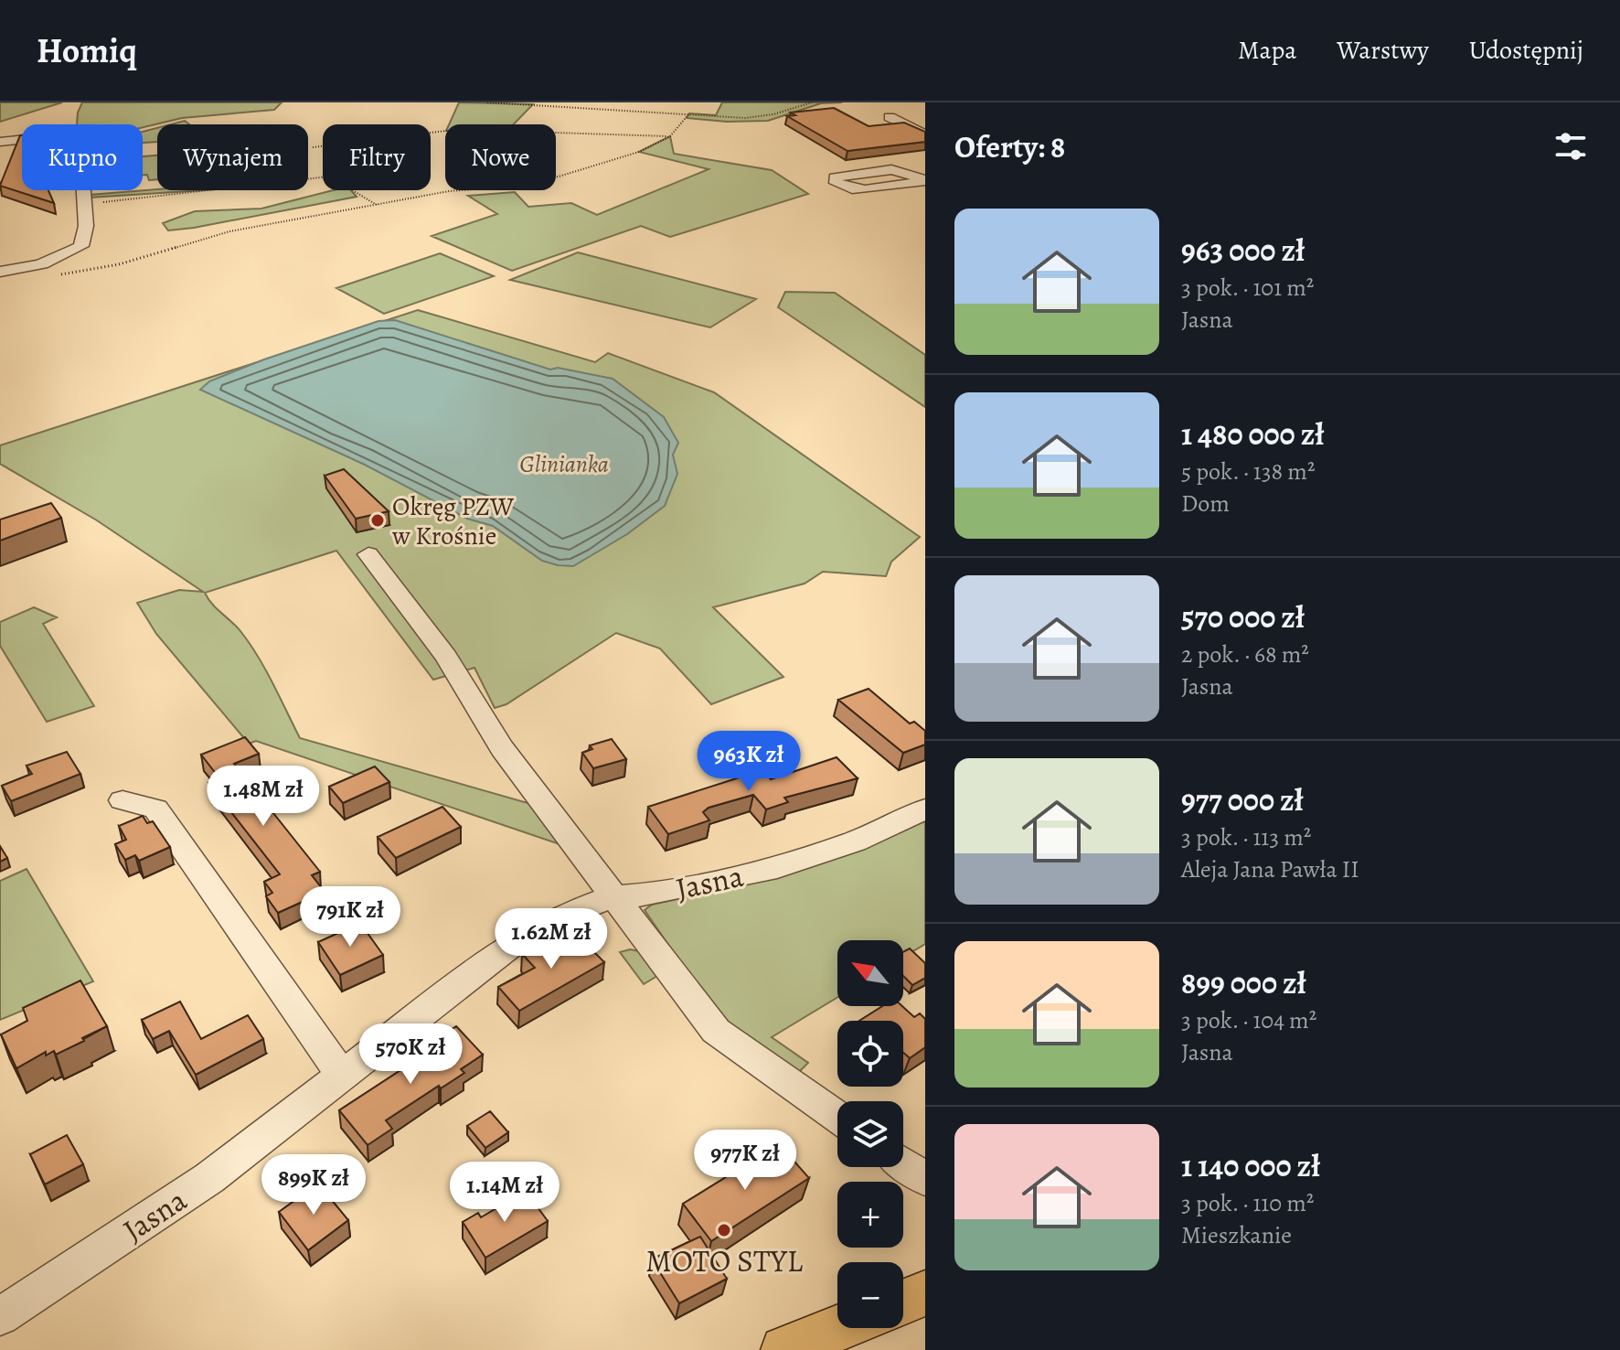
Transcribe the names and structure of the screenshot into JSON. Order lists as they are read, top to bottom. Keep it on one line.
{"streets":{"street":["Jasna"]},"water":["Glinianka"],"places":["Okręg PZW w Krośnie","MOTO STYL"],"north":"top left","page":{"header":"Homiq","nav":["Mapa","Warstwy","Udostępnij"],"heading":"Oferty: 8","chip":["Kupno","Wynajem","Filtry","Nowe"],"list":[{"name":"963 000 zł","note":"3 pok. · 101 m² · Jasna"},{"name":"1 480 000 zł","note":"5 pok. · 138 m² · Dom"},{"name":"570 000 zł","note":"2 pok. · 68 m² · Jasna"},{"name":"977 000 zł","note":"3 pok. · 113 m² · Aleja Jana Pawła II"},{"name":"899 000 zł","note":"3 pok. · 104 m² · Jasna"},{"name":"1 140 000 zł","note":"3 pok. · 110 m² · Mieszkanie"}],"price":["963K zł","1.48M zł","791K zł","1.62M zł","570K zł","977K zł","899K zł","1.14M zł"],"map_buttons":["+","−"]}}
